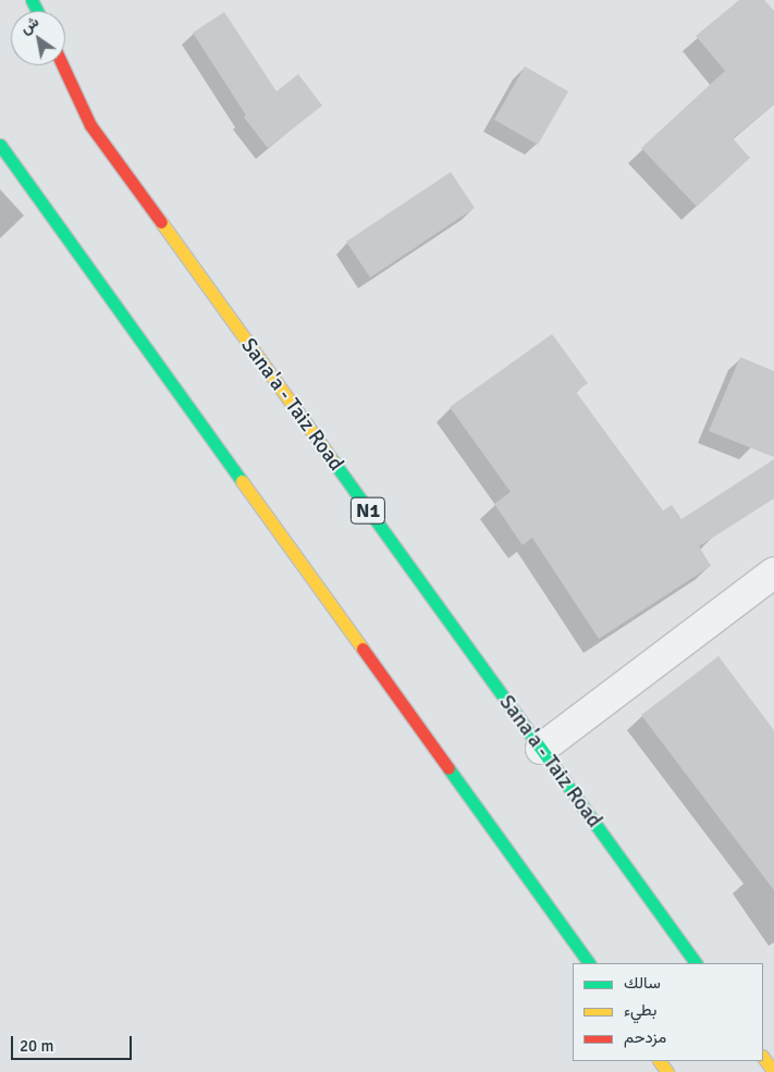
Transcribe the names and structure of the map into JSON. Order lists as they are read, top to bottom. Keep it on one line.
{"streets":{"highway":["Sana'a - Taiz Road","N1"]},"legend":["سالك","بطيء","مزدحم"],"scale_bar":"20 m","north":"top left"}
